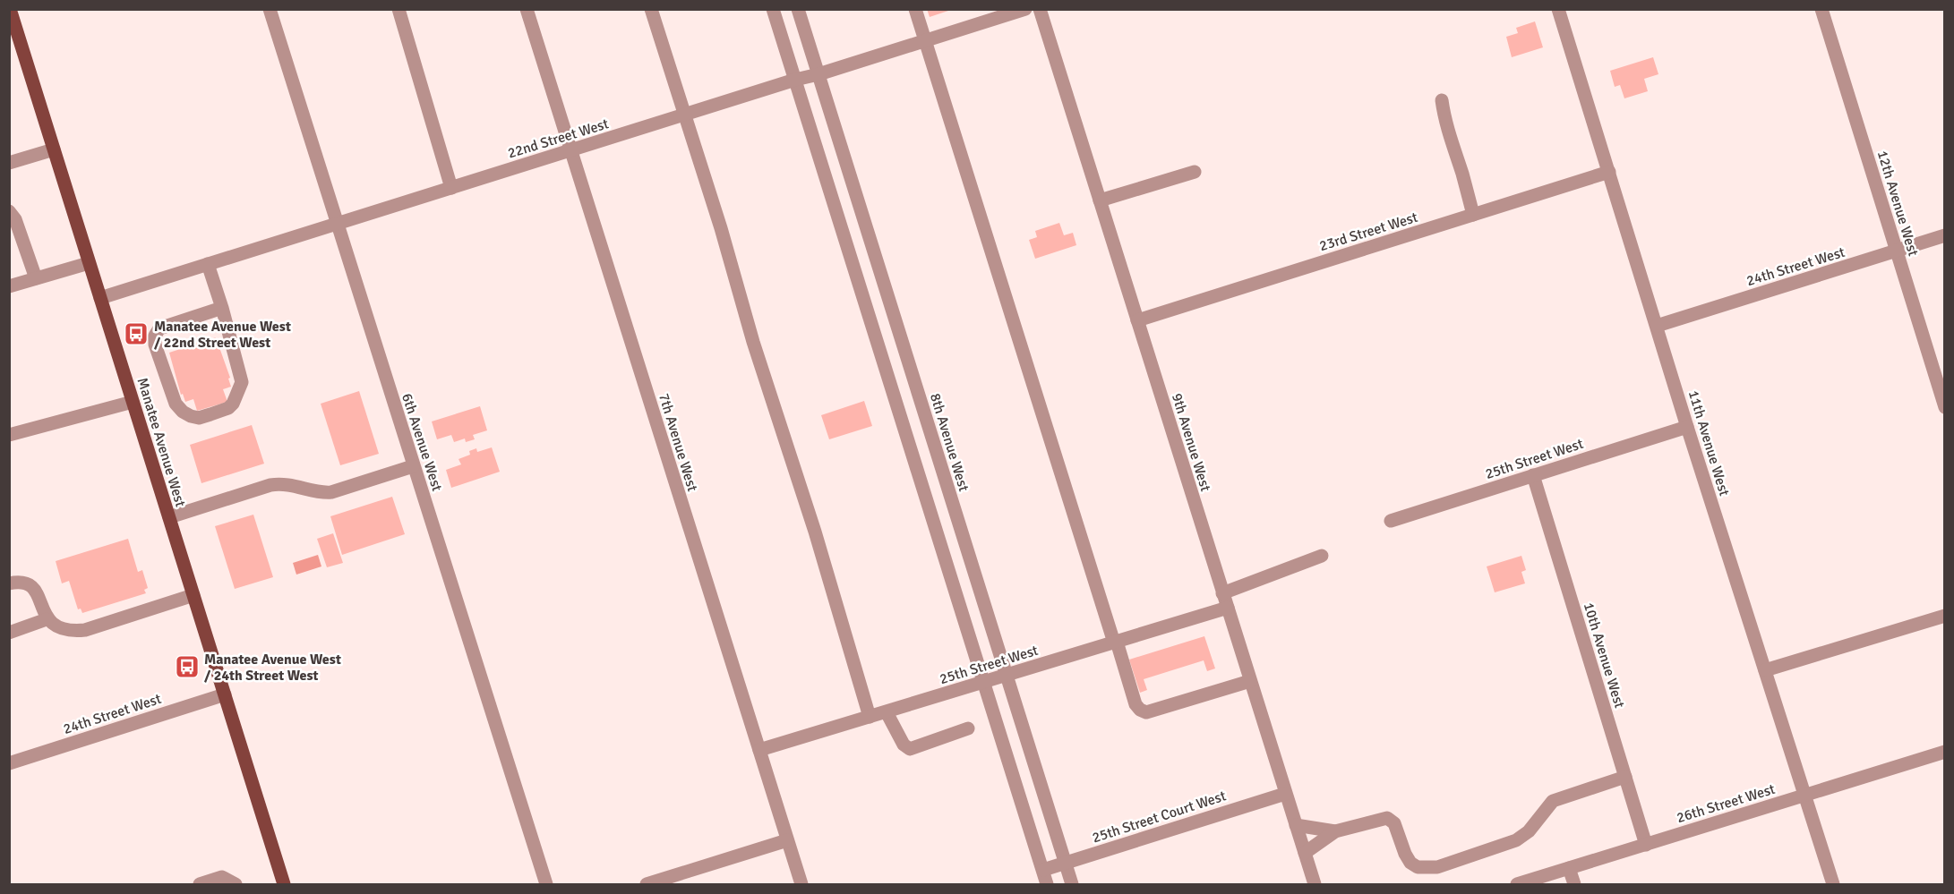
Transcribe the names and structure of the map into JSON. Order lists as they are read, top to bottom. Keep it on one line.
{"streets":{"main road":["Manatee Avenue West"],"street":["22nd Street West","12th Avenue West","23rd Street West","24th Street West","6th Avenue West","7th Avenue West","8th Avenue West","9th Avenue West","11th Avenue West","25th Street West","10th Avenue West","26th Street West","25th Street Court West"]},"crossings":[["22nd Street West","Manatee Avenue West"],["22nd Street West","6th Avenue West"],["22nd Street West","7th Avenue West"],["22nd Street West","8th Avenue West"],["12th Avenue West","24th Street West"],["23rd Street West","9th Avenue West"],["23rd Street West","11th Avenue West"],["24th Street West","Manatee Avenue West"],["24th Street West","11th Avenue West"],["7th Avenue West","25th Street West"],["8th Avenue West","25th Street West"],["8th Avenue West","25th Street Court West"],["9th Avenue West","25th Street West"],["9th Avenue West","25th Street Court West"],["11th Avenue West","25th Street West"],["11th Avenue West","26th Street West"],["25th Street West","10th Avenue West"],["10th Avenue West","26th Street West"]],"places":{"bus stop":["Manatee Avenue West / 22nd Street West","Manatee Avenue West / 24th Street West"]}}
